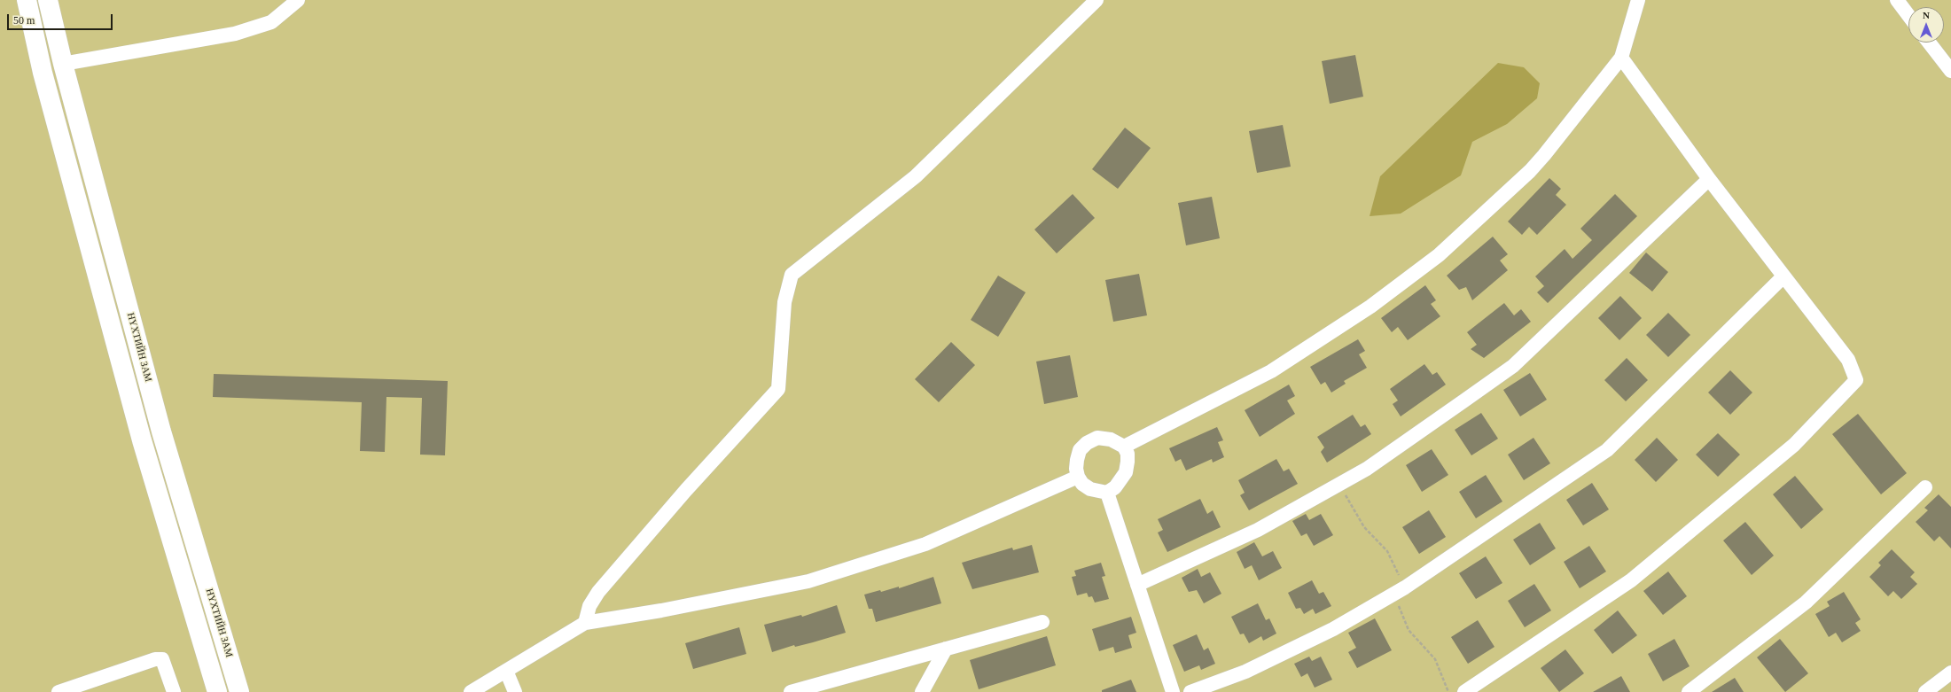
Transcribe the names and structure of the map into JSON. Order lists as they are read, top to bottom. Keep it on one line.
{"streets":{"main road":["НҮХТИЙН ЗАМ"]},"scale_bar":"50 m","north":"top"}
